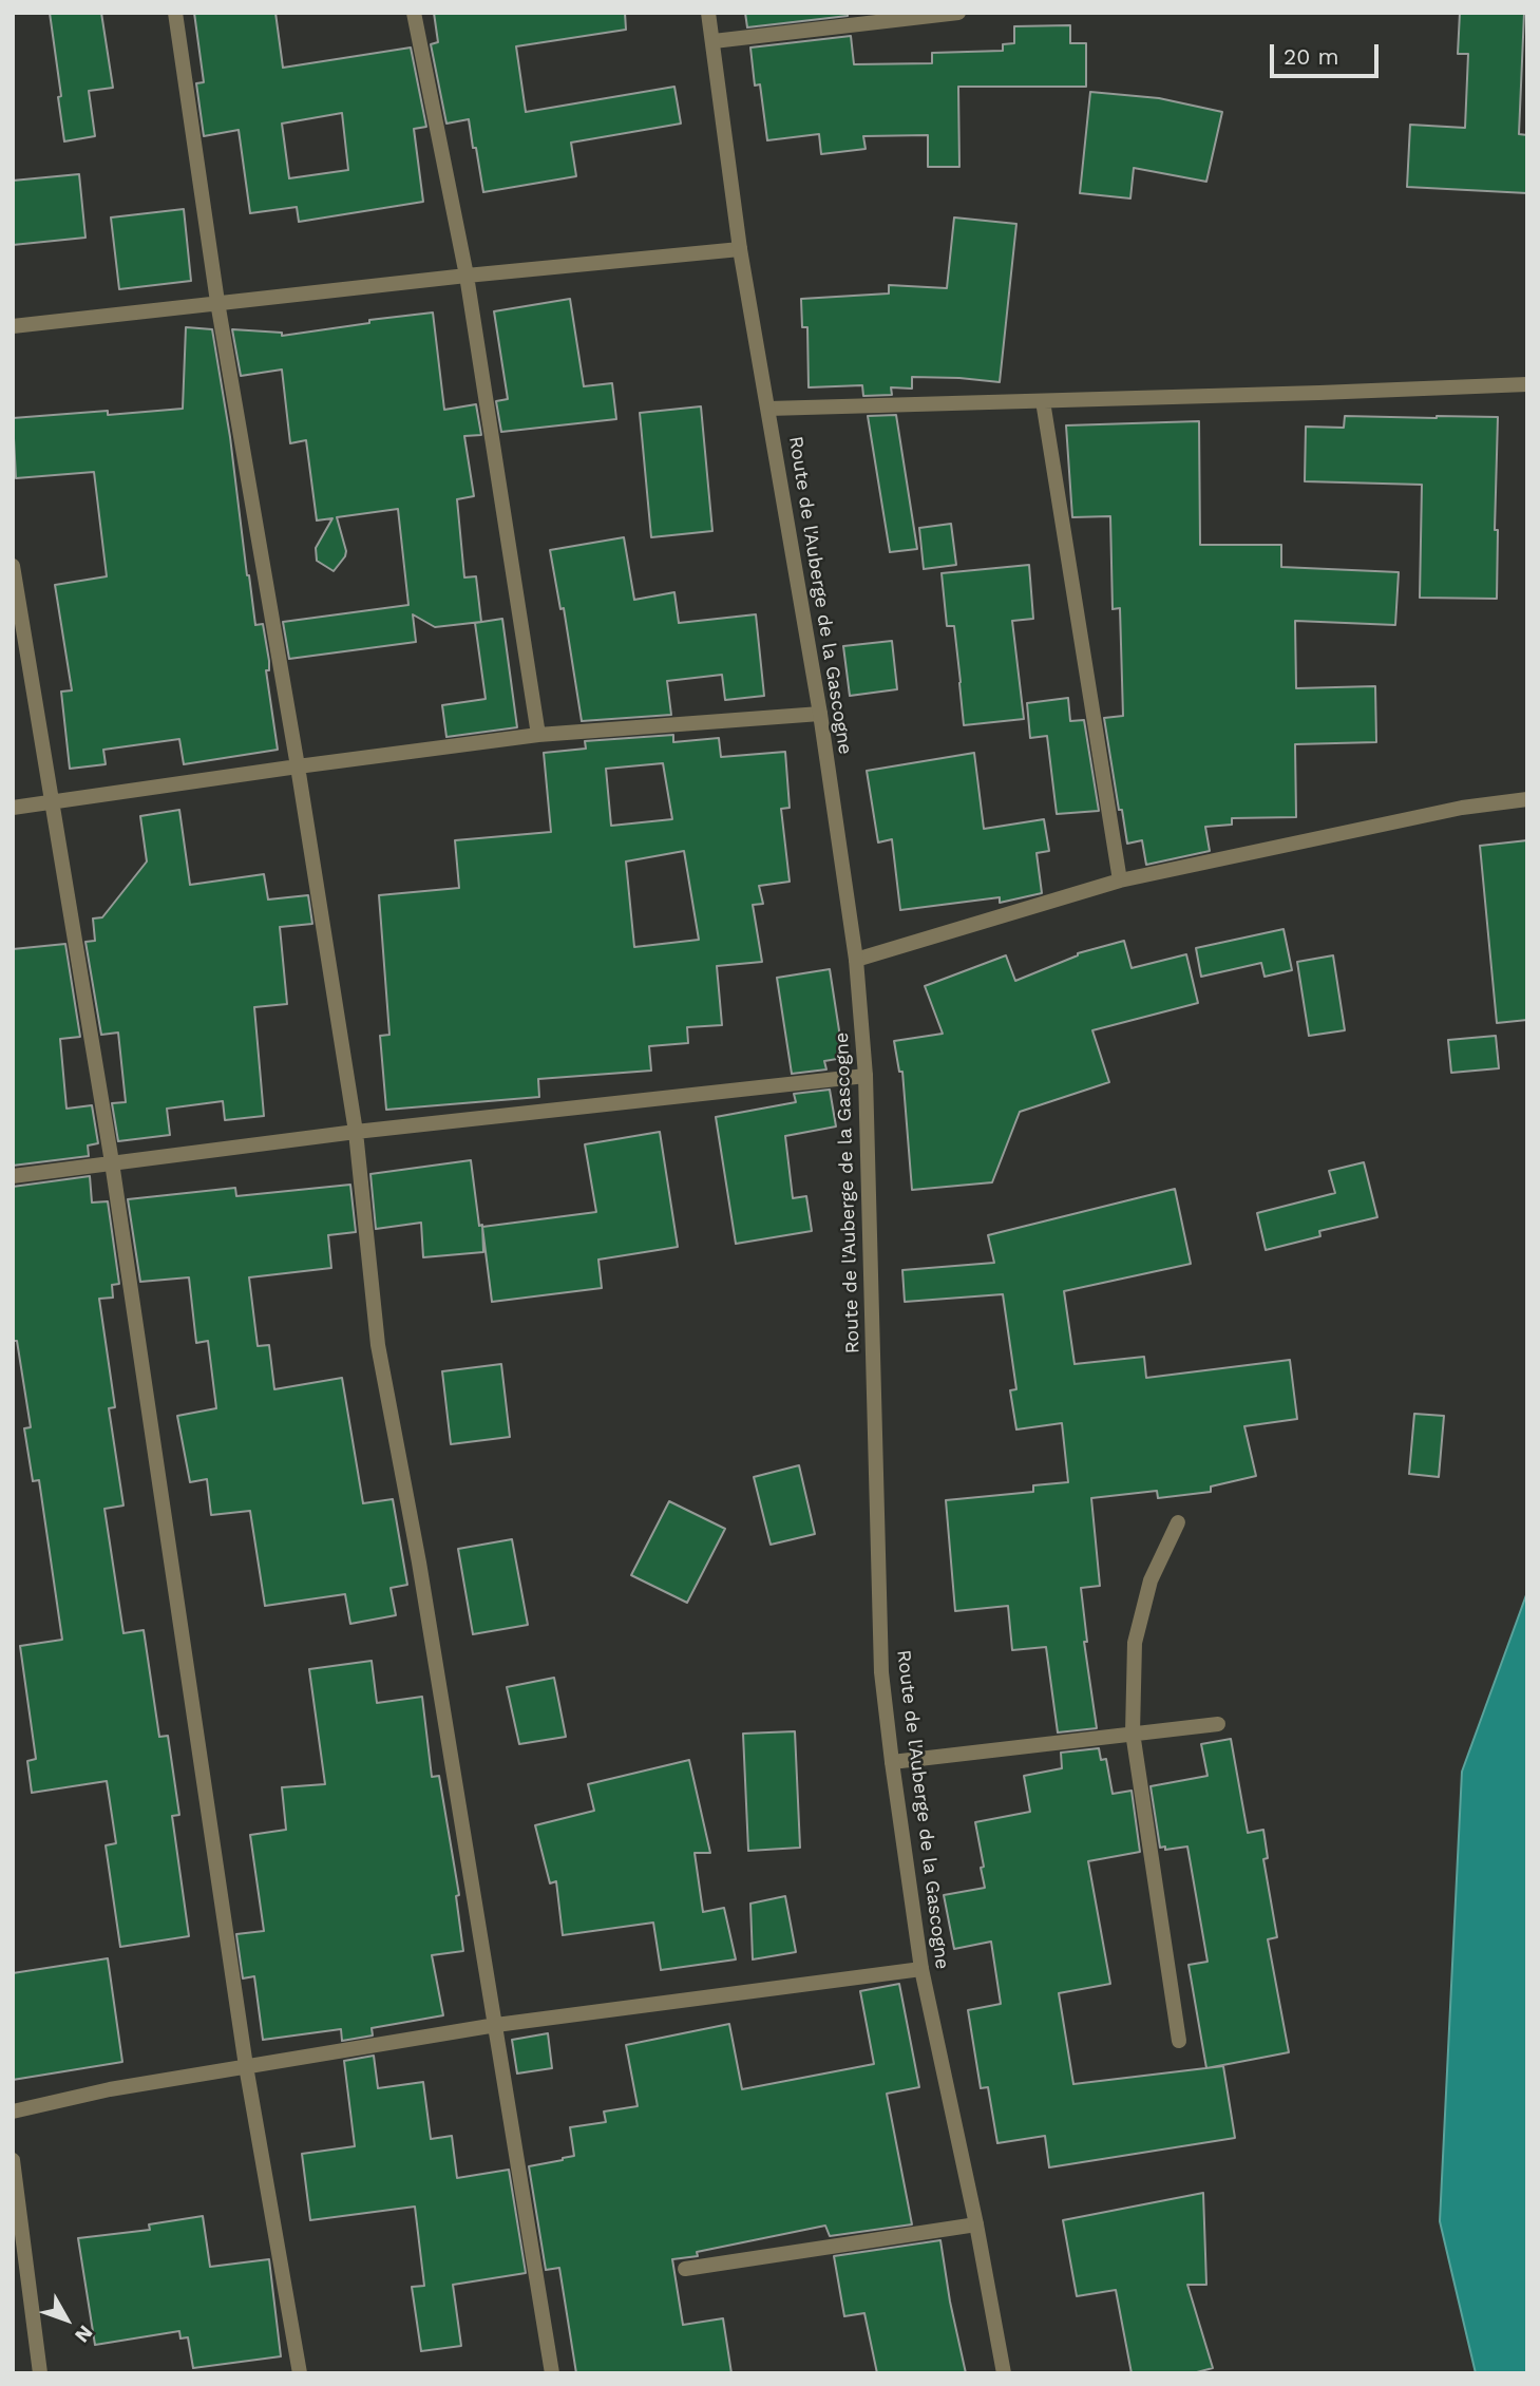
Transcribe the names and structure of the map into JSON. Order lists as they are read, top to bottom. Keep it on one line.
{"streets":{"street":["Route de l'Auberge de la Gascogne"]},"scale_bar":"20 m","north":"bottom right"}
